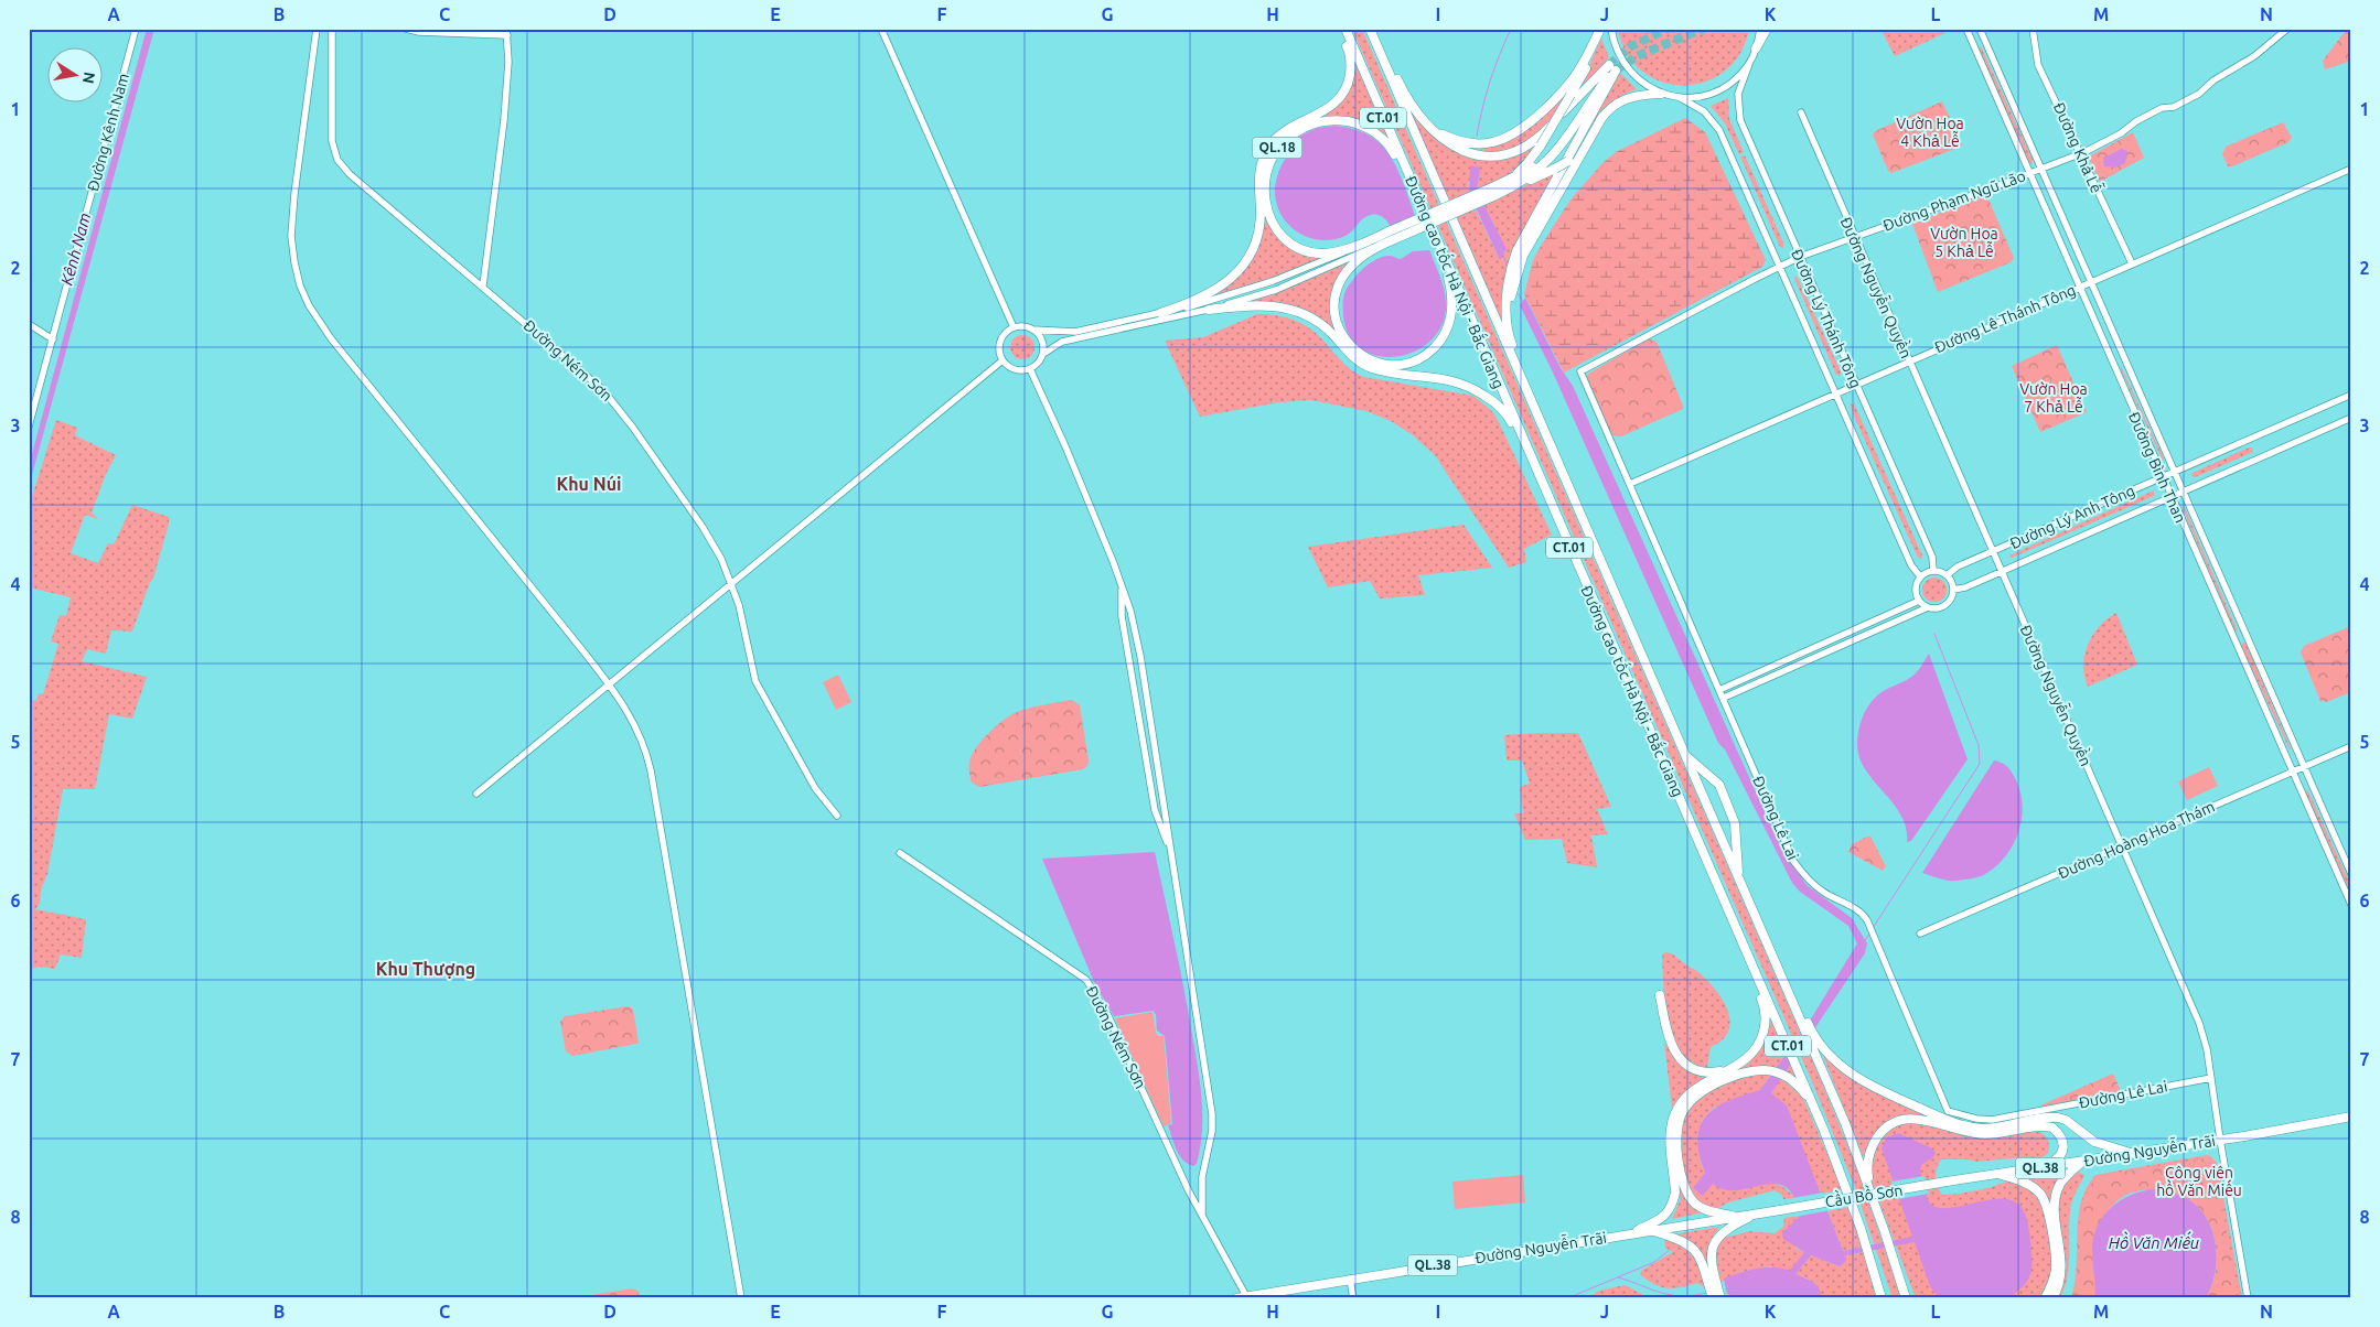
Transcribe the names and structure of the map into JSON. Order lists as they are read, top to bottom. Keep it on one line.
{"streets":{"highway":["CT.01","QL.18","Đường cao tốc Hà Nội - Bắc Giang","Đường Nguyễn Trãi","QL.38","Cầu Bồ Sơn"],"street":["Đường Kênh Nam","Đường Khả Lễ","Đường Phạm Ngũ Lão","Đường Nguyễn Quyền","Đường Lý Thánh Tông","Đường Lê Thánh Tông","Đường Ném Sơn","Đường Bình Than","Đường Lý Anh Tông","Đường Lê Lai","Đường Hoàng Hoa Thám"]},"crossings":[["QL.18","Đường cao tốc Hà Nội - Bắc Giang"],["Đường Khả Lễ","Đường Phạm Ngũ Lão"],["Đường Khả Lễ","Đường Lê Thánh Tông"],["Đường Phạm Ngũ Lão","Đường Nguyễn Quyền"],["Đường Phạm Ngũ Lão","Đường Lý Thánh Tông"],["Đường Phạm Ngũ Lão","Đường Bình Than"],["Đường Phạm Ngũ Lão","Đường Lê Lai"],["Đường Nguyễn Quyền","Đường Lê Thánh Tông"],["Đường Nguyễn Quyền","Đường Lý Anh Tông"],["Đường Nguyễn Quyền","Đường Lê Lai"],["Đường Nguyễn Quyền","Đường Hoàng Hoa Thám"],["Đường Nguyễn Quyền","Đường Nguyễn Trãi"],["Đường Lý Thánh Tông","Đường Lê Thánh Tông"],["Đường Lý Thánh Tông","Đường Lý Anh Tông"],["Đường Lê Thánh Tông","Đường Bình Than"],["Đường Lê Thánh Tông","Đường Lê Lai"],["Đường Ném Sơn","Đường Nguyễn Trãi"],["Đường Bình Than","Đường Lý Anh Tông"],["Đường Bình Than","Đường Hoàng Hoa Thám"],["Đường Nguyễn Trãi","Cầu Bồ Sơn"]],"districts":["Khu Núi","Khu Thượng"],"water":["Kênh Nam","Hồ Văn Miếu"],"parks":["Vườn Hoa 4 Khả Lễ","Vườn Hoa 5 Khả Lễ","Vườn Hoa 7 Khả Lễ","Công viên hồ Văn Miếu"],"north":"right","grid":{"columns":["A","B","C","D","E","F","G","H","I","J","K","L","M","N"],"rows":["1","2","3","4","5","6","7","8"]}}
